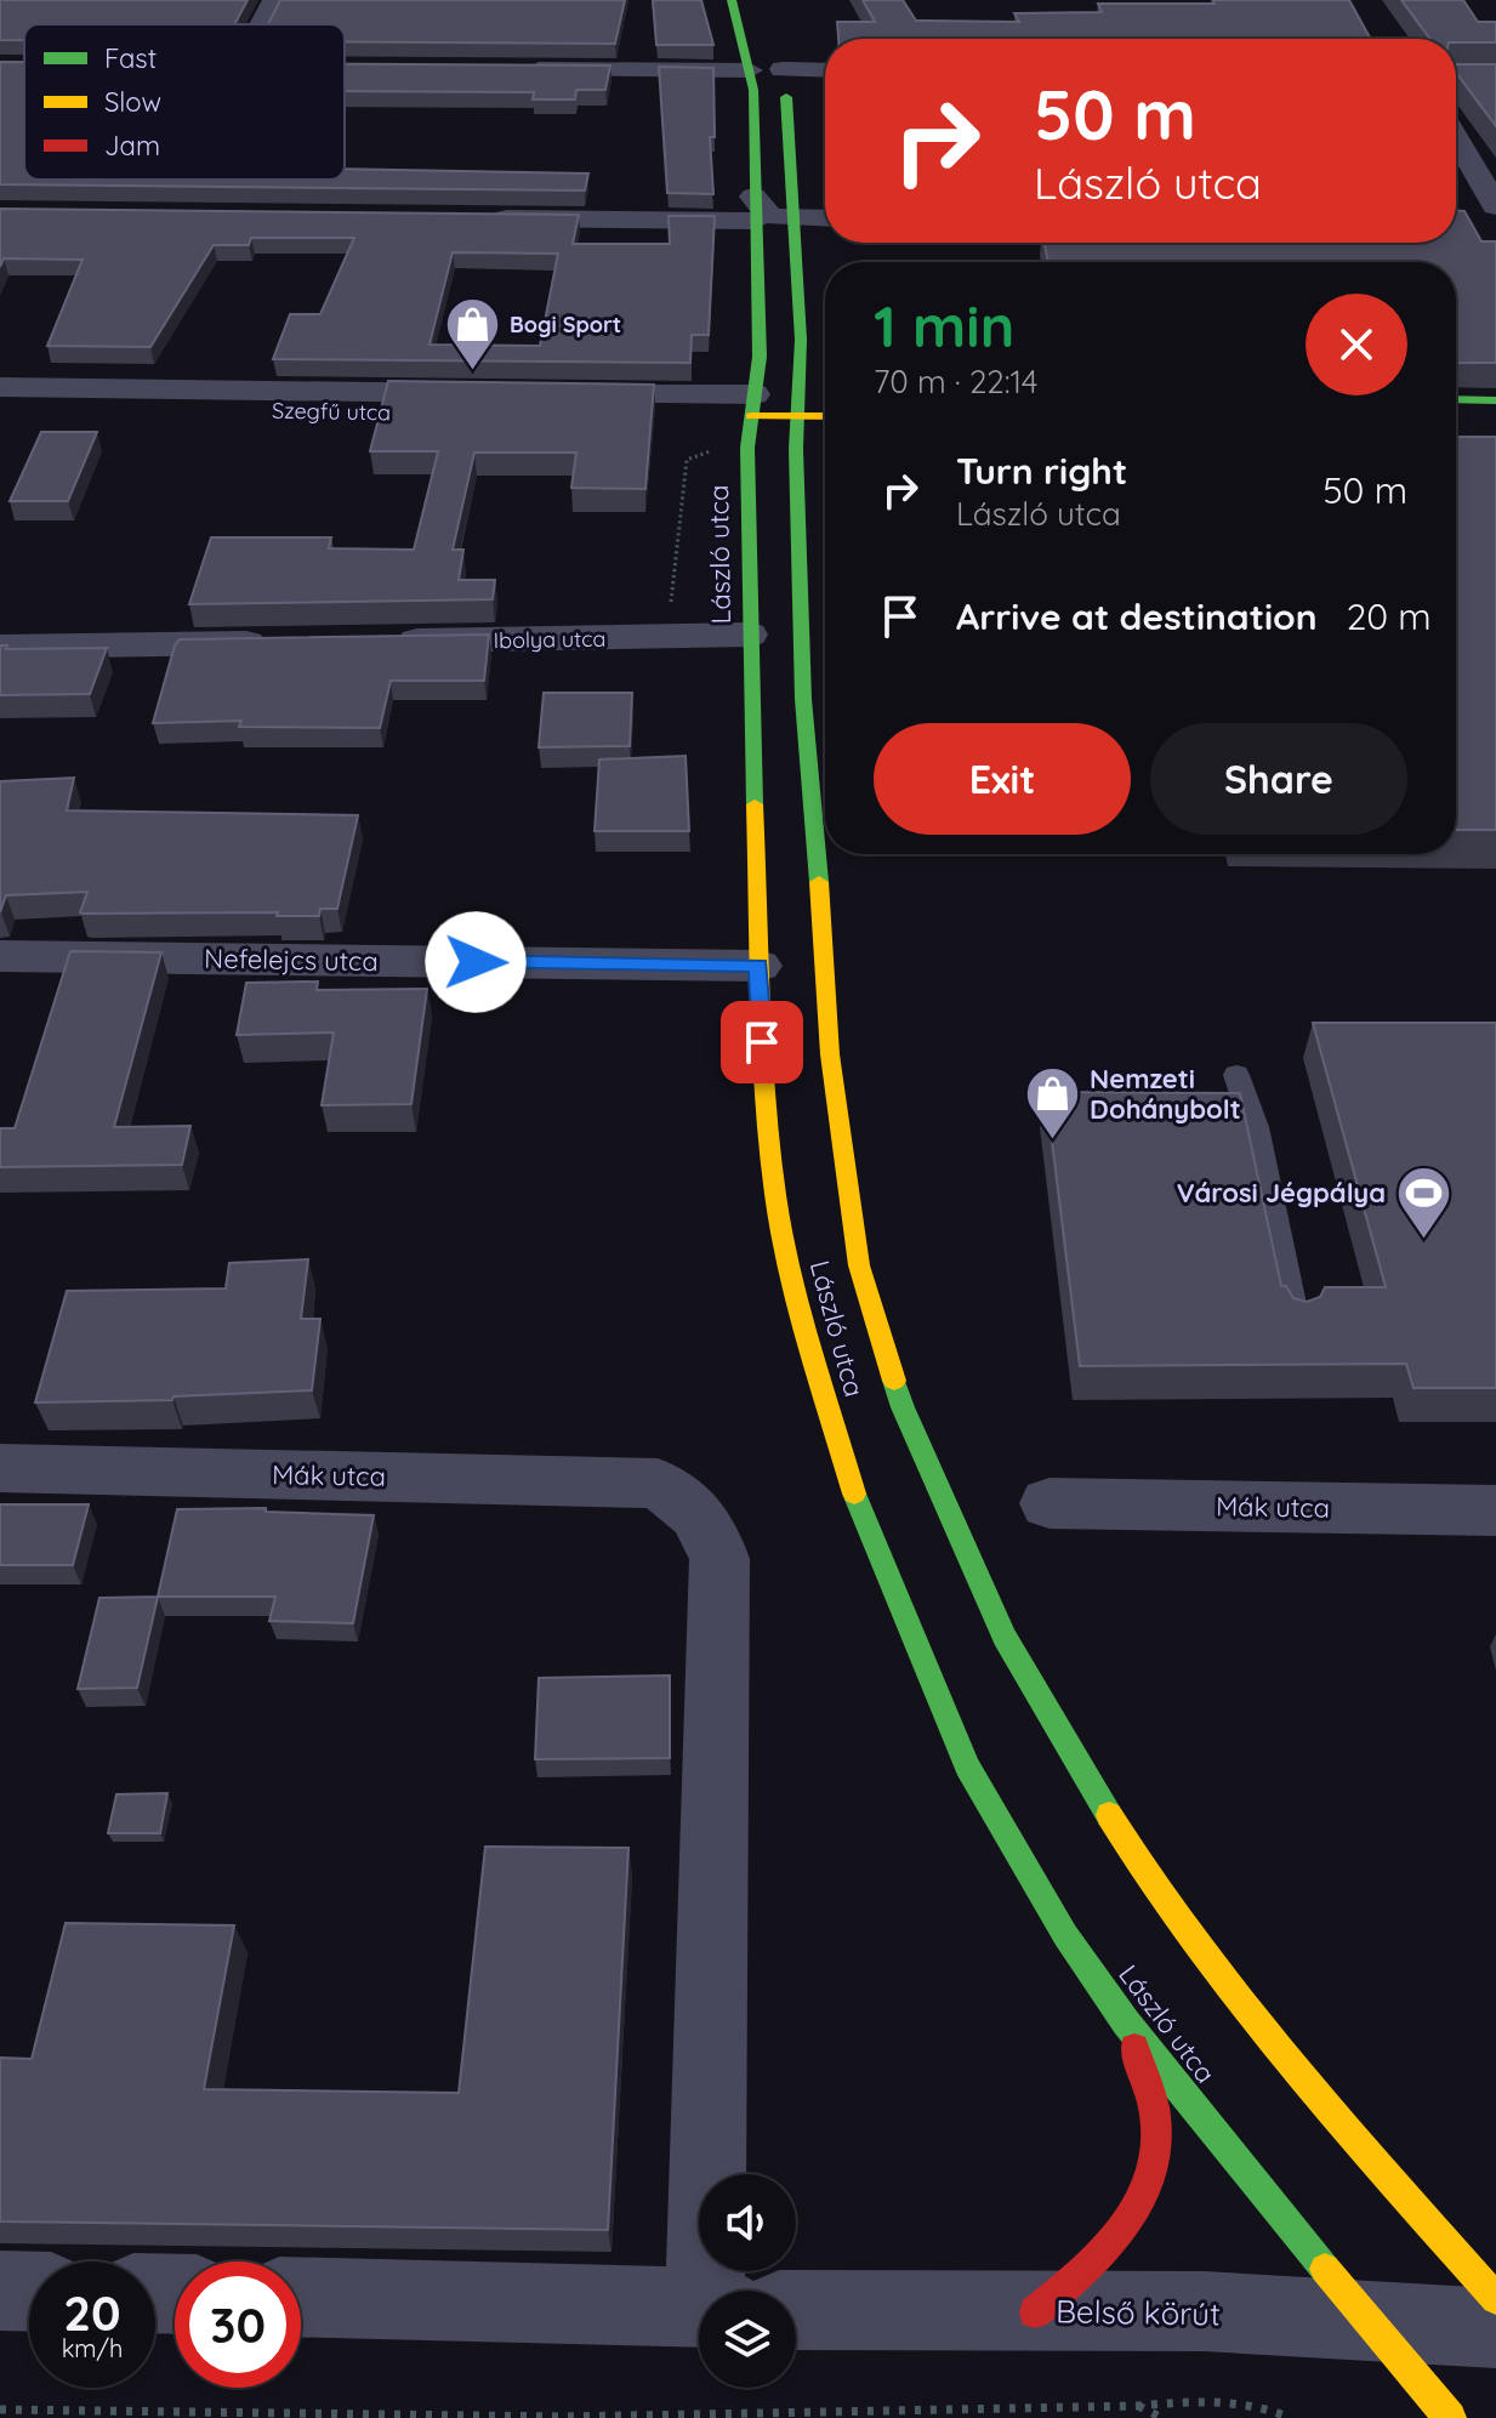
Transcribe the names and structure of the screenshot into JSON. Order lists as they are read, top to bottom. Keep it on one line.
{"streets":{"main road":["László utca"],"street":["Szegfű utca","Ibolya utca","Nefelejcs utca","Mák utca","Belső körút"]},"crossings":[["László utca","Ibolya utca"],["László utca","Nefelejcs utca"],["László utca","Belső körút"]],"places":{"shop":["Bogi Sport","Nemzeti Dohánybolt"],"sports":["Városi Jégpálya"]},"legend":["Fast","Slow","Jam"],"page":{"turn":["50 m","László utca"],"heading":["1 min","70 m · 22:14"],"list":[{"name":"Turn right","note":"László utca","value":"50 m"},{"name":"Arrive at destination","value":"20 m"}],"buttons":["Exit","Share"],"speed":"20 km/h","limit":"30"}}
